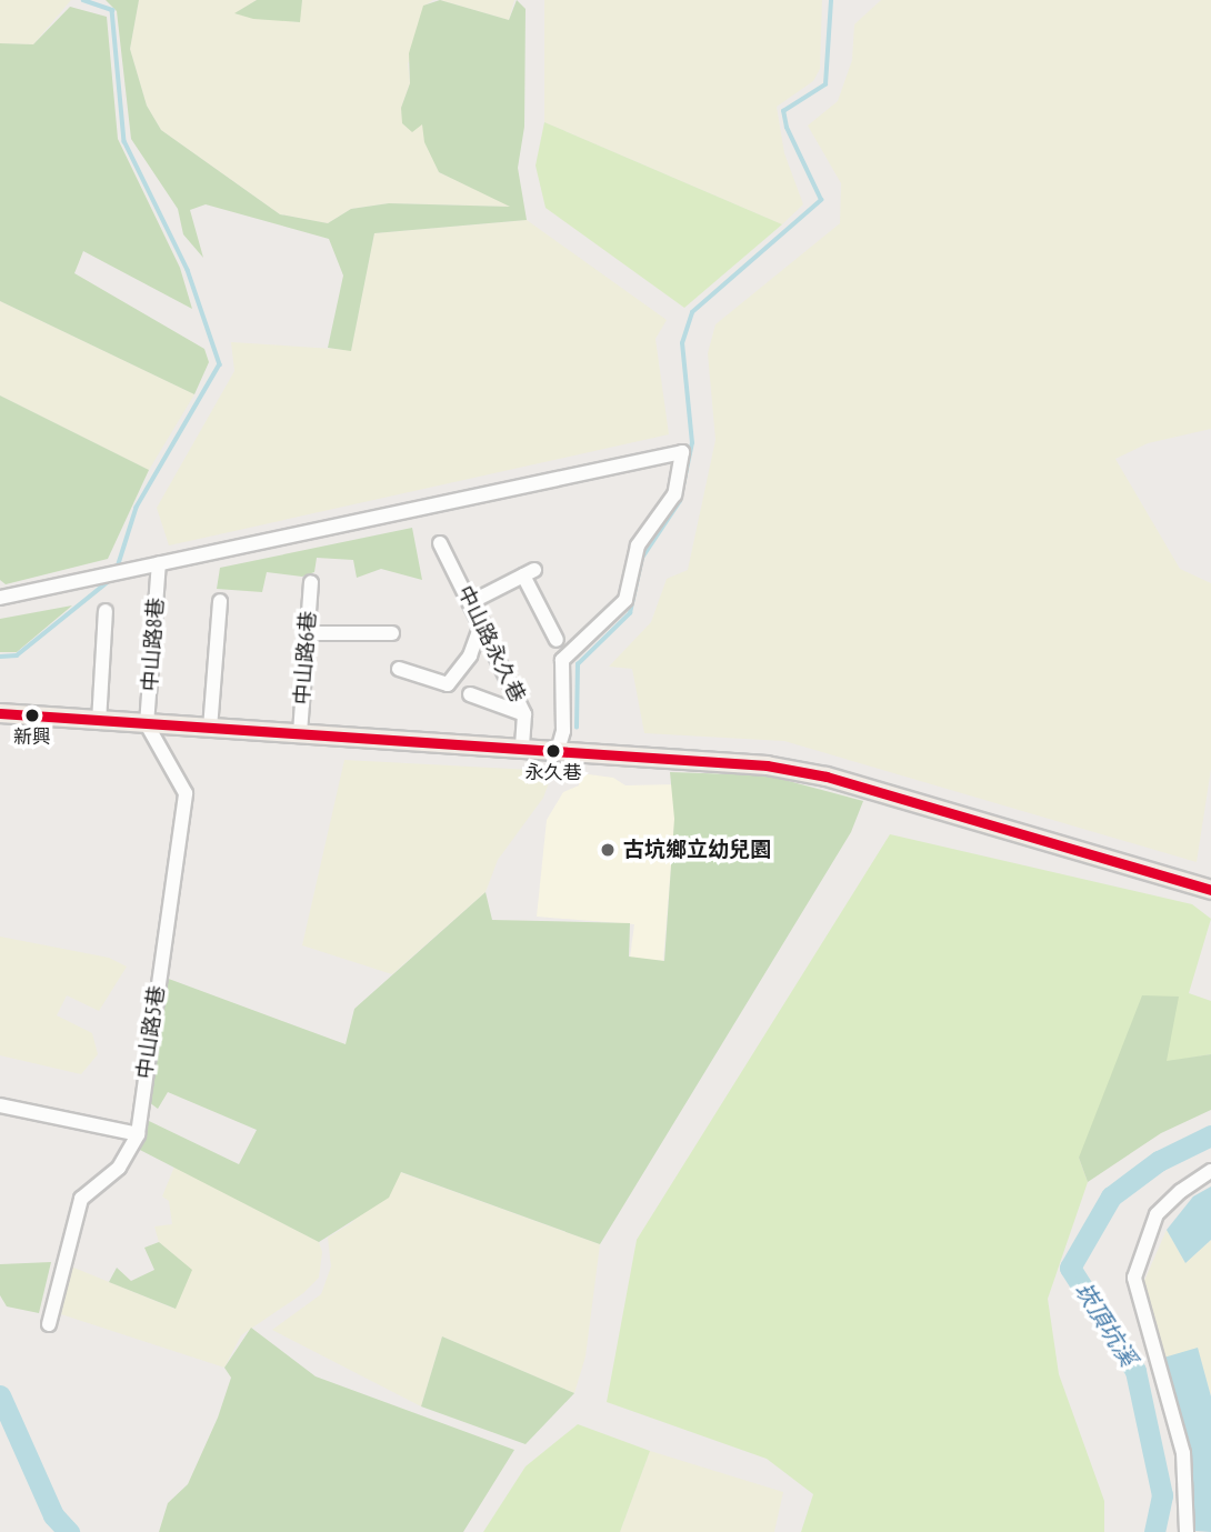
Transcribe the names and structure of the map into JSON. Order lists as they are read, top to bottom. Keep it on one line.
{"streets":{"street":["中山路8巷","中山路永久巷","中山路6巷","中山路5巷"]},"crossings":[["中山路8巷","中山路5巷"]],"water":["崁頂坑溪"],"places":["新興","永久巷","古坑鄉立幼兒園"]}
